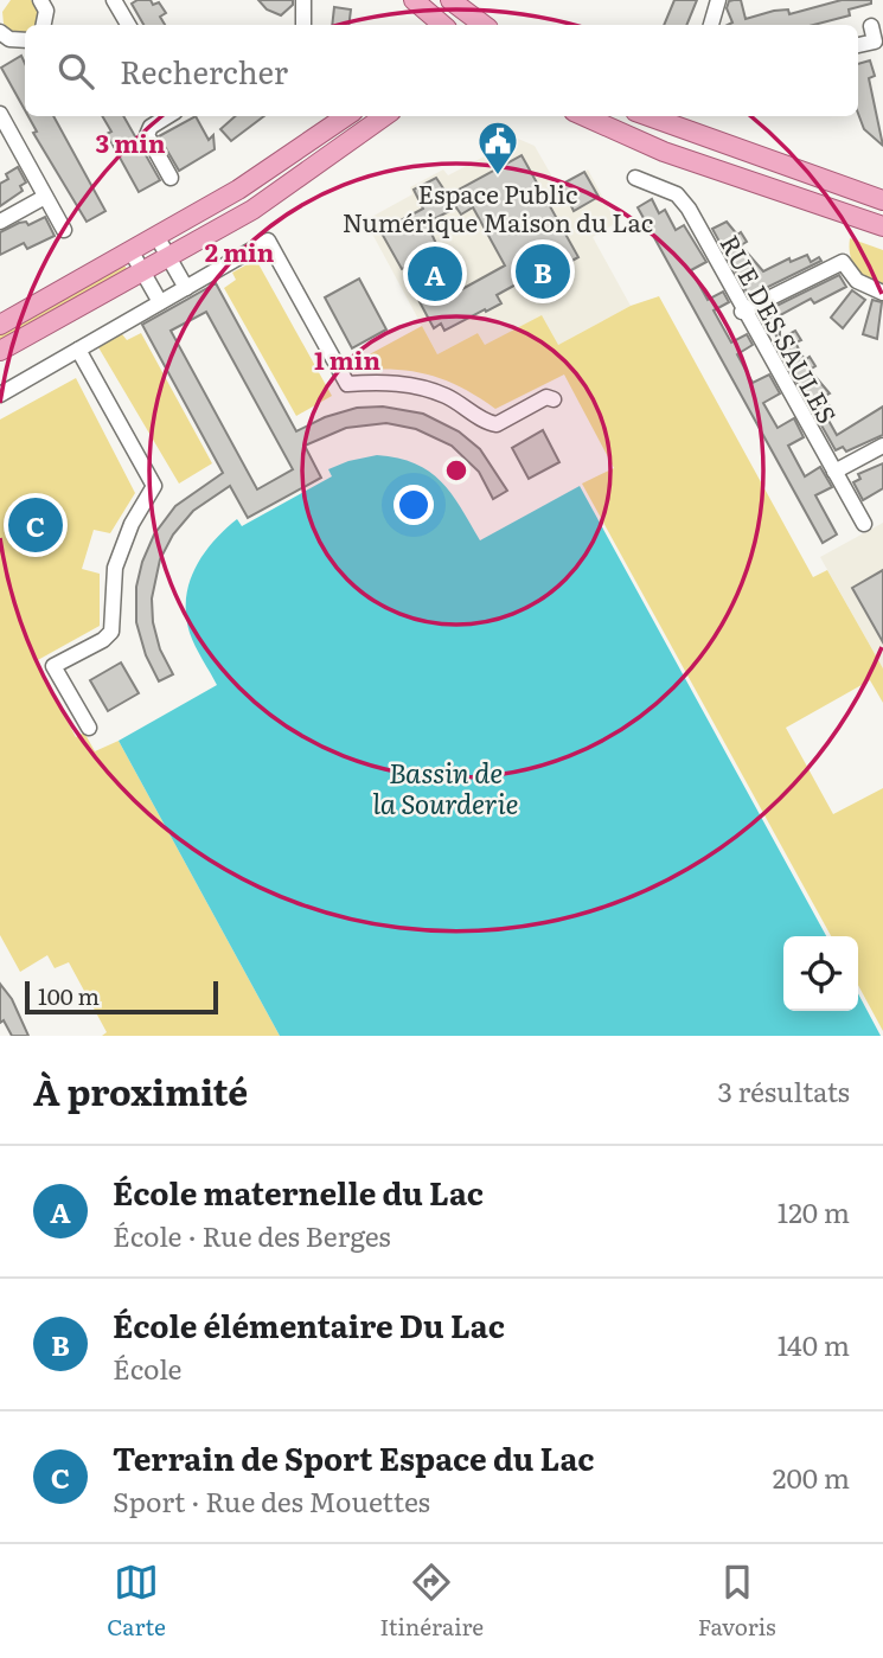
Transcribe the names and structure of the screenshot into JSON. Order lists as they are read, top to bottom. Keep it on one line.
{"streets":{"street":["RUE DES SAULES"]},"water":["Bassin de la Sourderie"],"places":{"public building":["Espace Public Numérique Maison du Lac"]},"scale_bar":"100 m","page":{"search":"Rechercher","pins":["B","A","C"],"scale":"100 m","heading":["À proximité","3 résultats"],"list":[{"mark":"A","name":"École maternelle du Lac","note":"École · Rue des Berges","value":"120 m"},{"mark":"B","name":"École élémentaire Du Lac","note":"École","value":"140 m"},{"mark":"C","name":"Terrain de Sport Espace du Lac","note":"Sport · Rue des Mouettes","value":"200 m"}],"nav":["Carte","Itinéraire","Favoris"]},"rings":["3 min","2 min","1 min"]}
